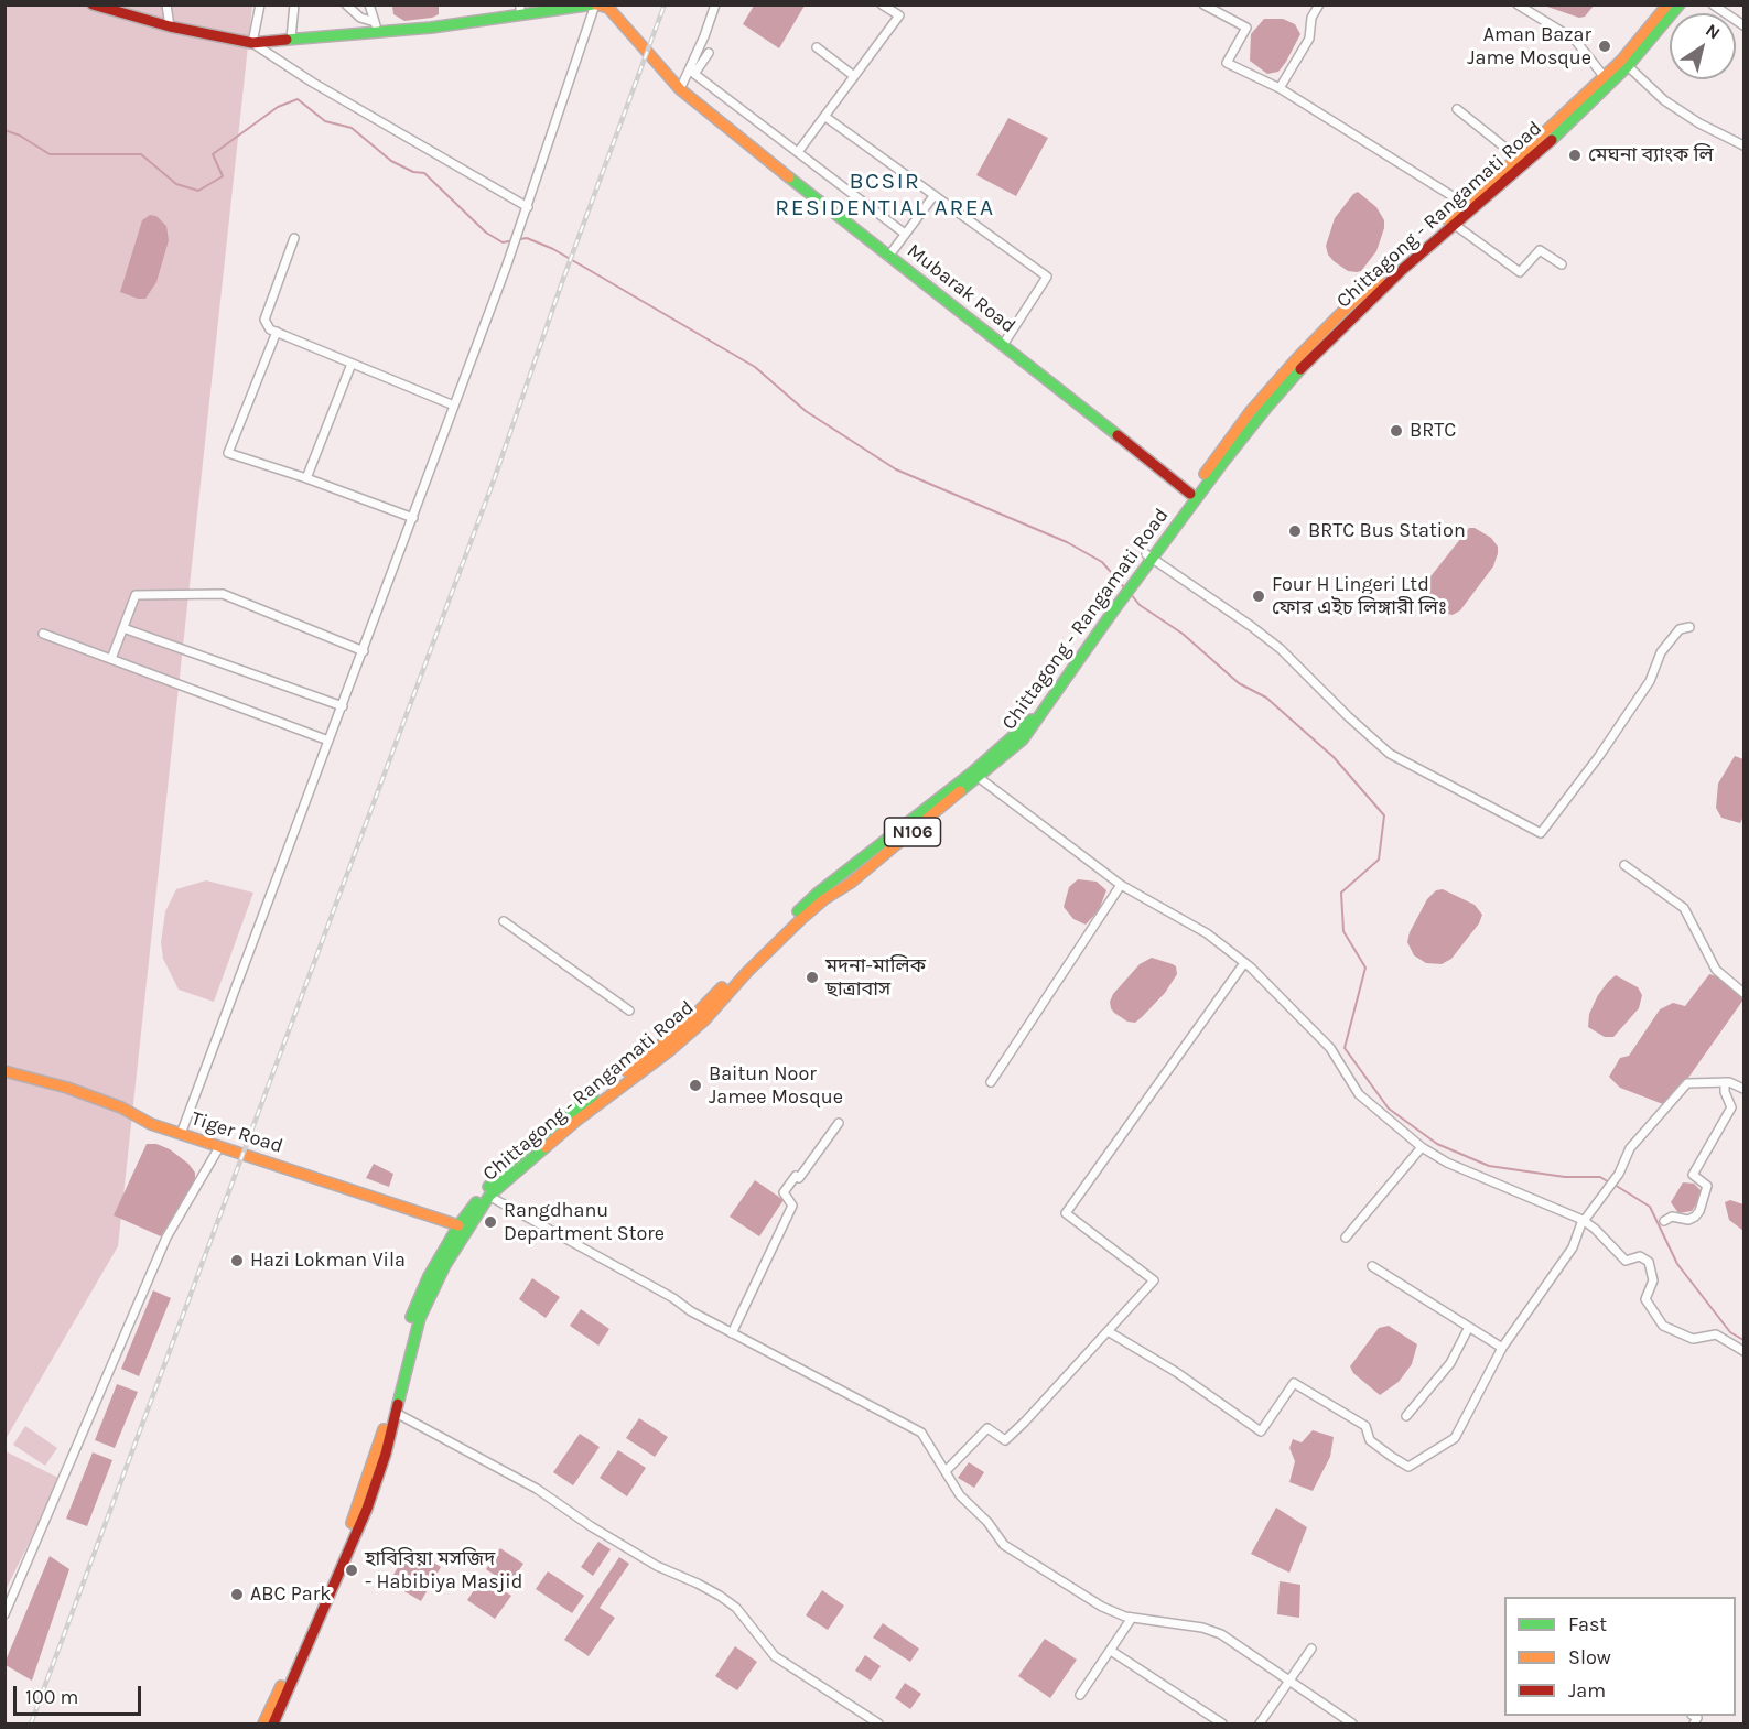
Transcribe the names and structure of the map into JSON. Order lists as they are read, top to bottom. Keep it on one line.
{"streets":{"main road":["Chittagong - Rangamati Road","Mubarak Road","N106","Tiger Road"]},"crossings":[["Chittagong - Rangamati Road","Mubarak Road"],["Chittagong - Rangamati Road","Tiger Road"]],"districts":["BCSIR RESIDENTIAL AREA"],"places":["Aman Bazar Jame Mosque","মেঘনা ব্যাংক লি","BRTC","BRTC Bus Station","Four H Lingeri Ltd ফোর এইচ লিঙ্গারী লিঃ","মদনা-মালিক ছাত্রাবাস","Baitun Noor Jamee Mosque","Rangdhanu Department Store","Hazi Lokman Vila","হাবিবিয়া মসজিদ - Habibiya Masjid","ABC Park"],"legend":["Fast","Slow","Jam"],"scale_bar":"100 m","north":"top right"}
